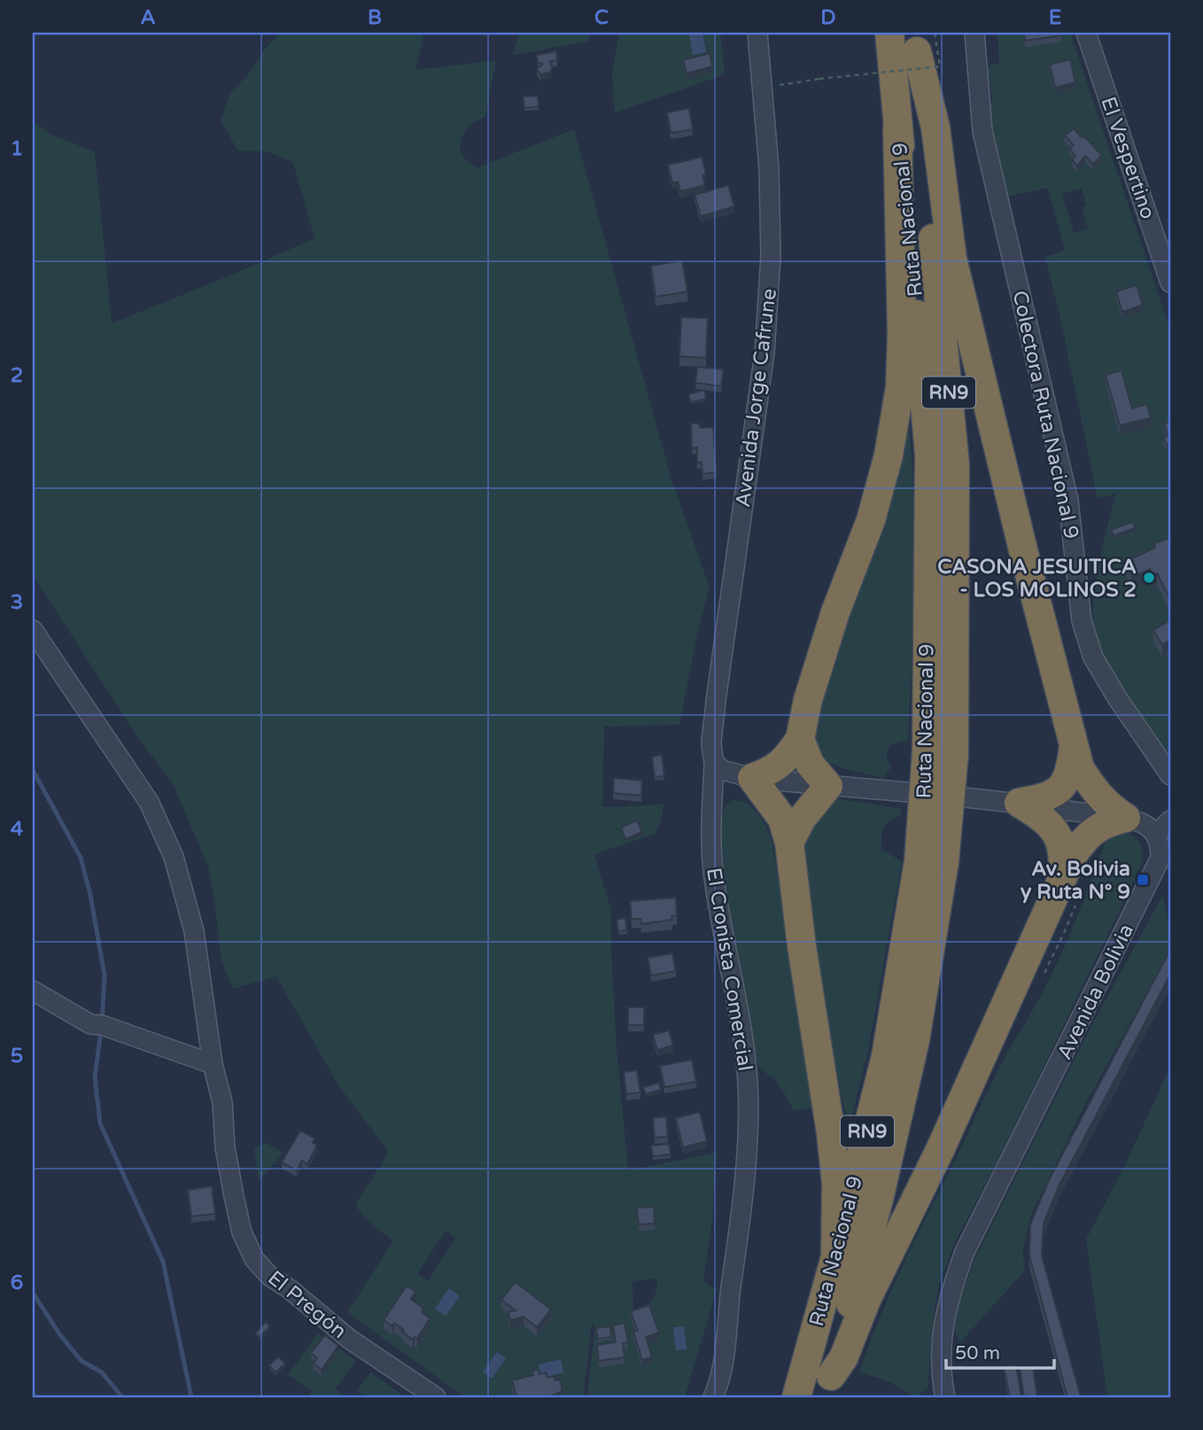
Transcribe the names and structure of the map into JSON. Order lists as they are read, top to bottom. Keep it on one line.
{"streets":{"highway":["Ruta Nacional 9","RN9"],"street":["El Vespertino","Avenida Jorge Cafrune","Colectora Ruta Nacional 9","El Cronista Comercial","Avenida Bolivia","El Pregón"]},"crossings":[["Avenida Jorge Cafrune","El Cronista Comercial"]],"places":{"other":["CASONA JESUITICA - LOS MOLINOS 2"],"transit":["Av. Bolivia y Ruta N° 9"]},"scale_bar":"50 m","grid":{"columns":["A","B","C","D","E"],"rows":["1","2","3","4","5","6"]}}
